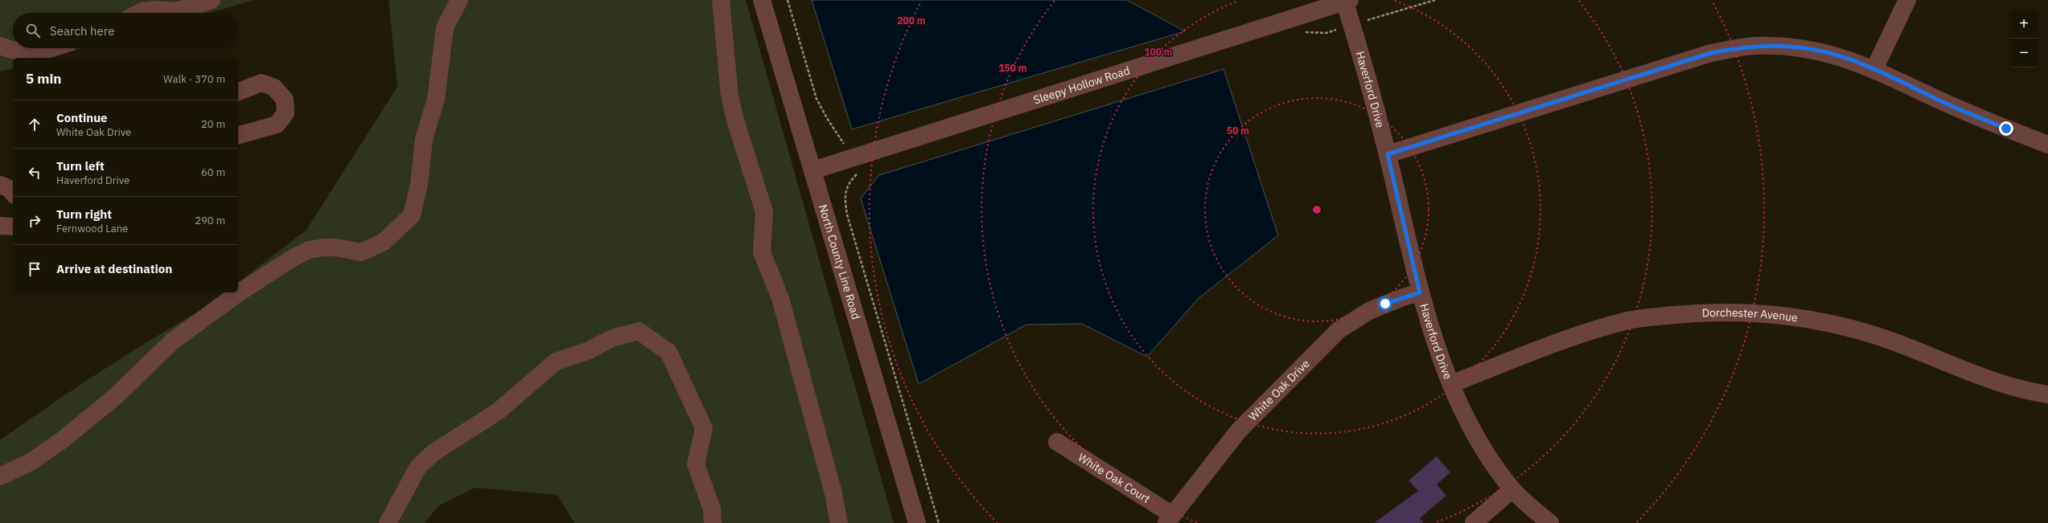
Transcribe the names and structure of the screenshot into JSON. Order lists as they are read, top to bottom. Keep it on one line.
{"streets":{"street":["Sleepy Hollow Road","Haverford Drive","North County Line Road","Dorchester Avenue","White Oak Drive","White Oak Court"]},"crossings":[["Sleepy Hollow Road","Haverford Drive"],["Sleepy Hollow Road","North County Line Road"],["Haverford Drive","Dorchester Avenue"],["Haverford Drive","White Oak Drive"],["White Oak Drive","White Oak Court"]],"page":{"map_buttons":["+","−"],"search":"Search here","heading":["5 min","Walk · 370 m"],"list":[["Continue","White Oak Drive","20 m"],["Turn left","Haverford Drive","60 m"],["Turn right","Fernwood Lane","290 m"],"Arrive at destination"]},"rings":["200 m","100 m","150 m","50 m"]}
